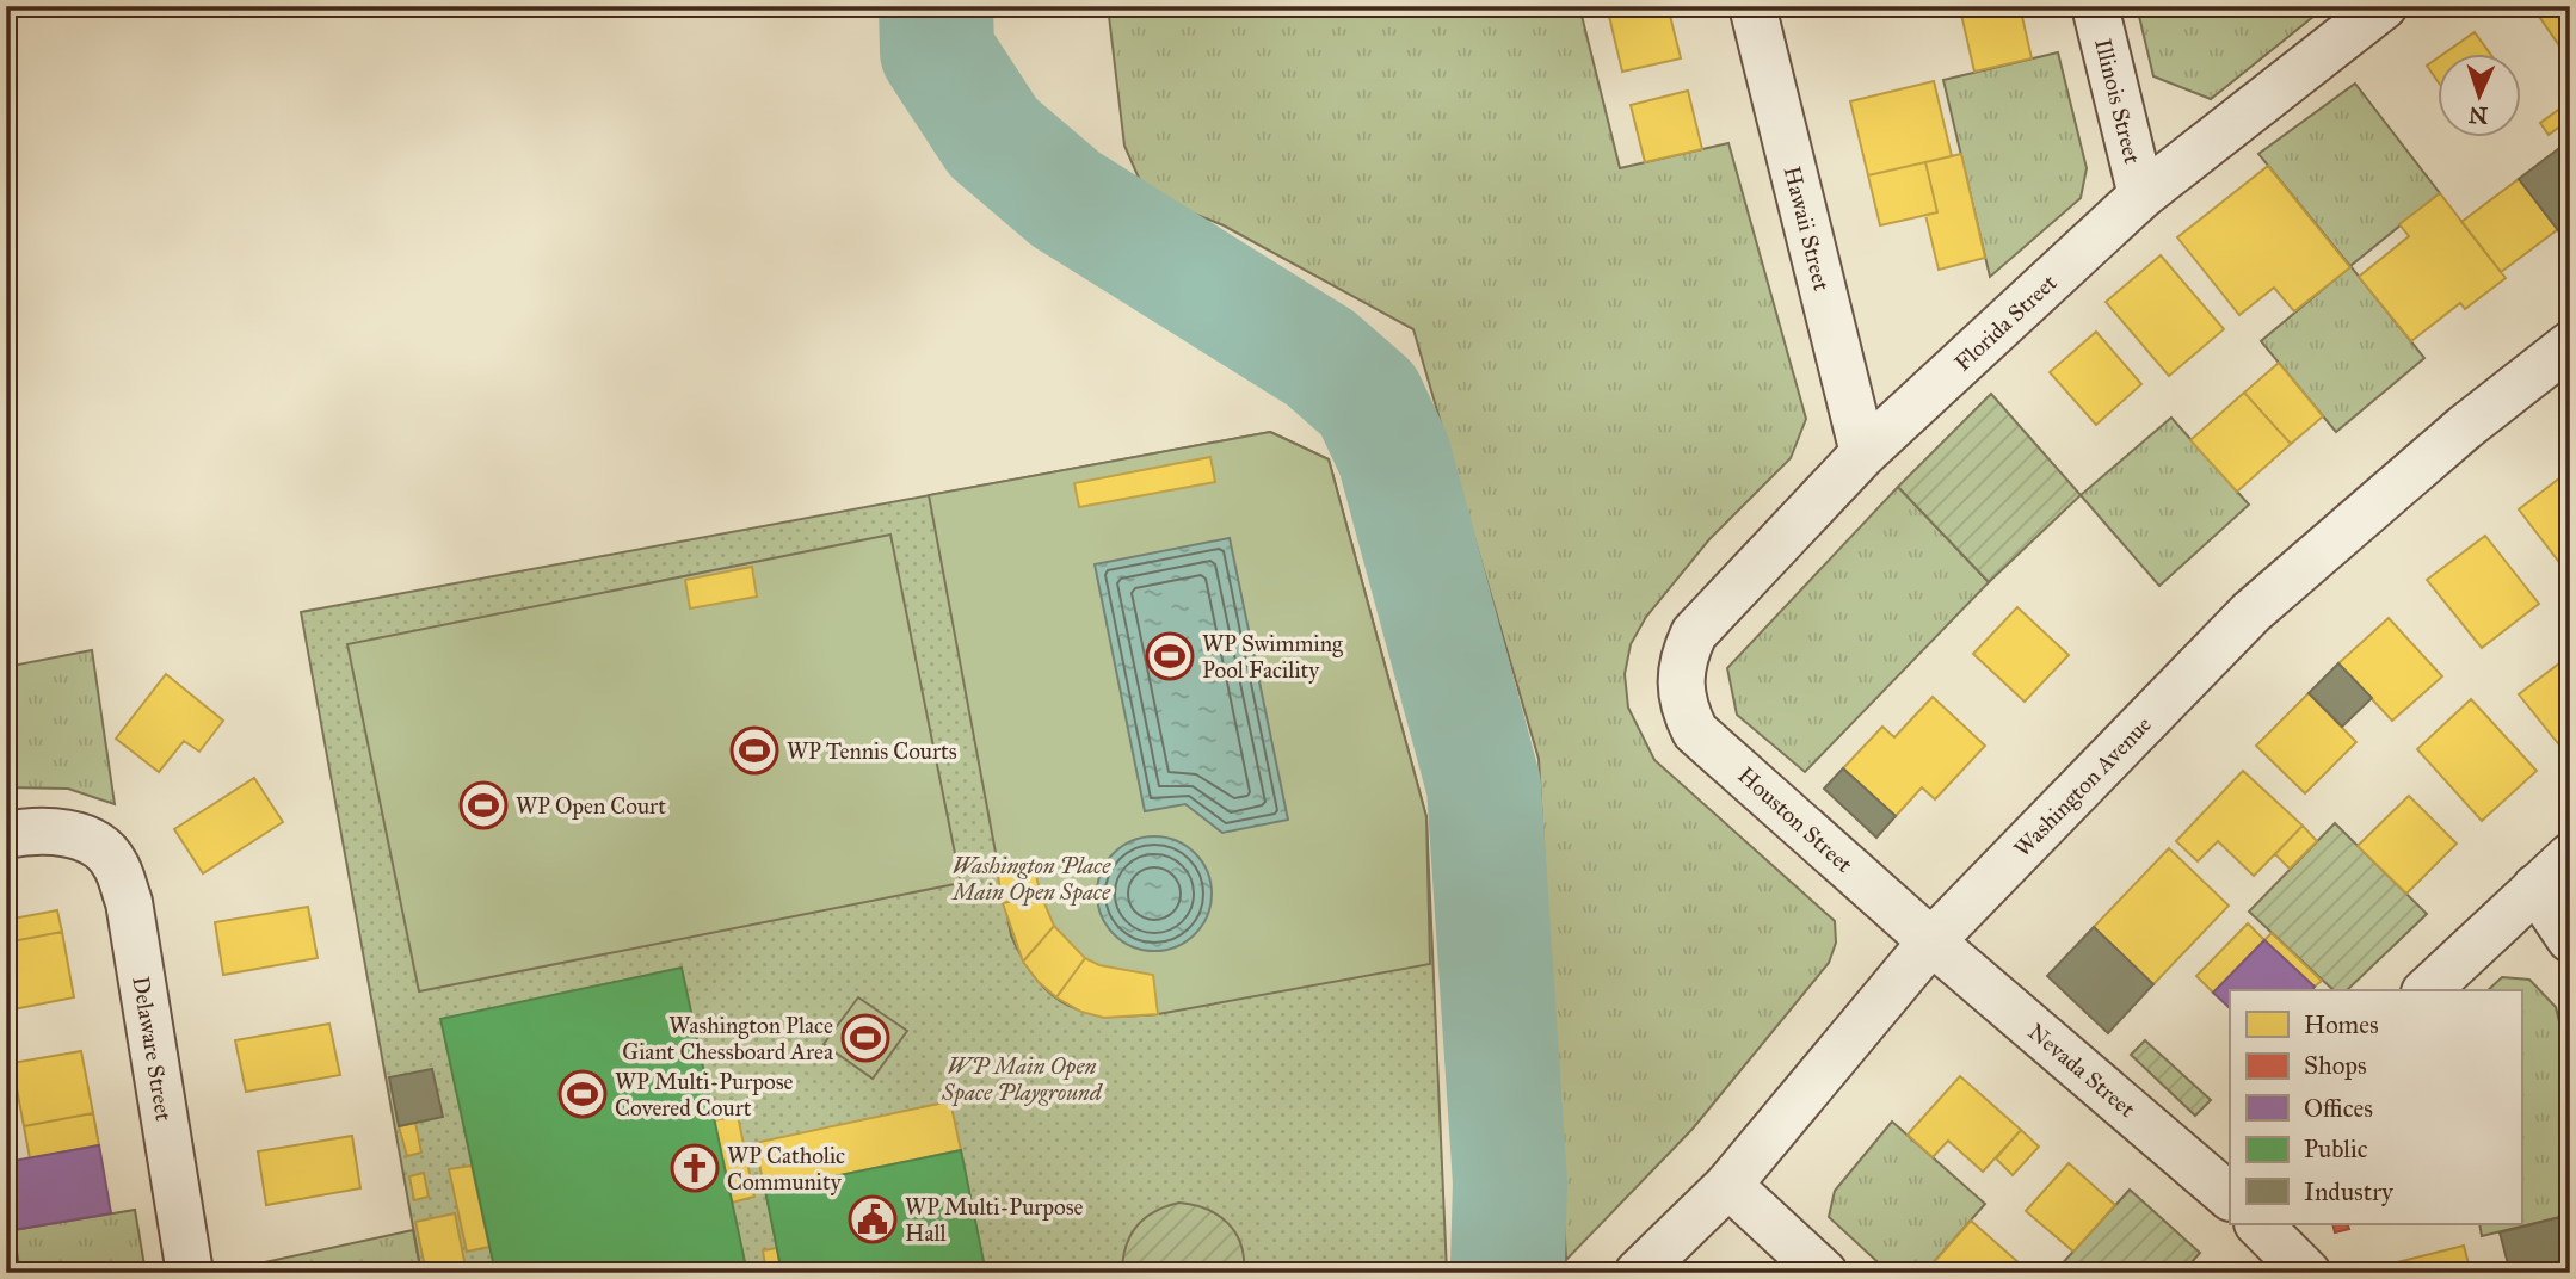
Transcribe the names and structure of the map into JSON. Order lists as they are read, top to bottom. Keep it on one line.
{"streets":{"street":["Illinois Street","Hawaii Street","Florida Street","Washington Avenue","Houston Street","Delaware Street","Nevada Street"]},"crossings":[["Illinois Street","Florida Street"],["Hawaii Street","Florida Street"],["Florida Street","Houston Street"],["Washington Avenue","Houston Street"],["Washington Avenue","Nevada Street"],["Houston Street","Nevada Street"]],"parks":["Washington Place Main Open Space","WP Main Open Space Playground"],"places":{"sports":["WP Swimming Pool Facility","WP Tennis Courts","WP Open Court","Washington Place Giant Chessboard Area","WP Multi-Purpose Covered Court"],"church":["WP Catholic Community"],"public building":["WP Multi-Purpose Hall"]},"legend":["Homes","Shops","Offices","Public","Industry"],"north":"bottom"}
